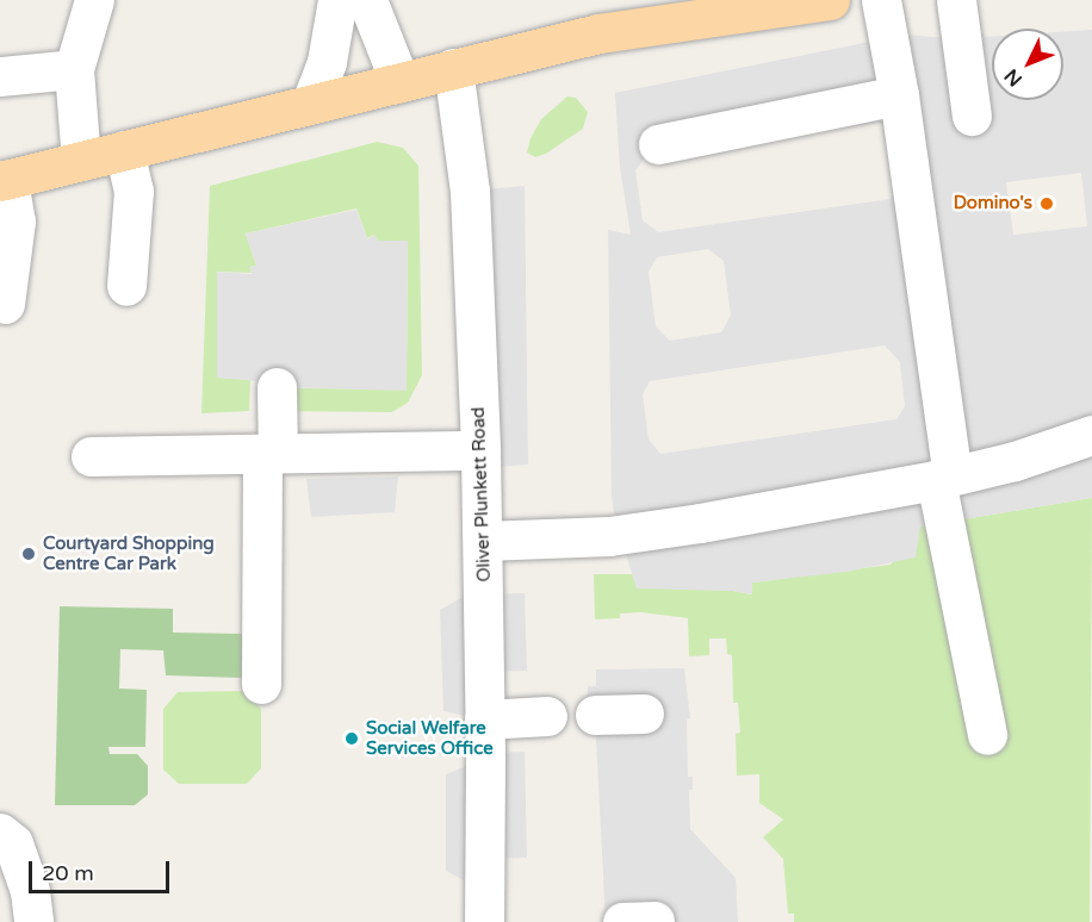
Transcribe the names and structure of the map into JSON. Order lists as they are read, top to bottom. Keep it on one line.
{"streets":{"street":["Oliver Plunkett Road"]},"places":["Domino's","Courtyard Shopping Centre Car Park","Social Welfare Services Office"],"scale_bar":"20 m","north":"bottom left"}
